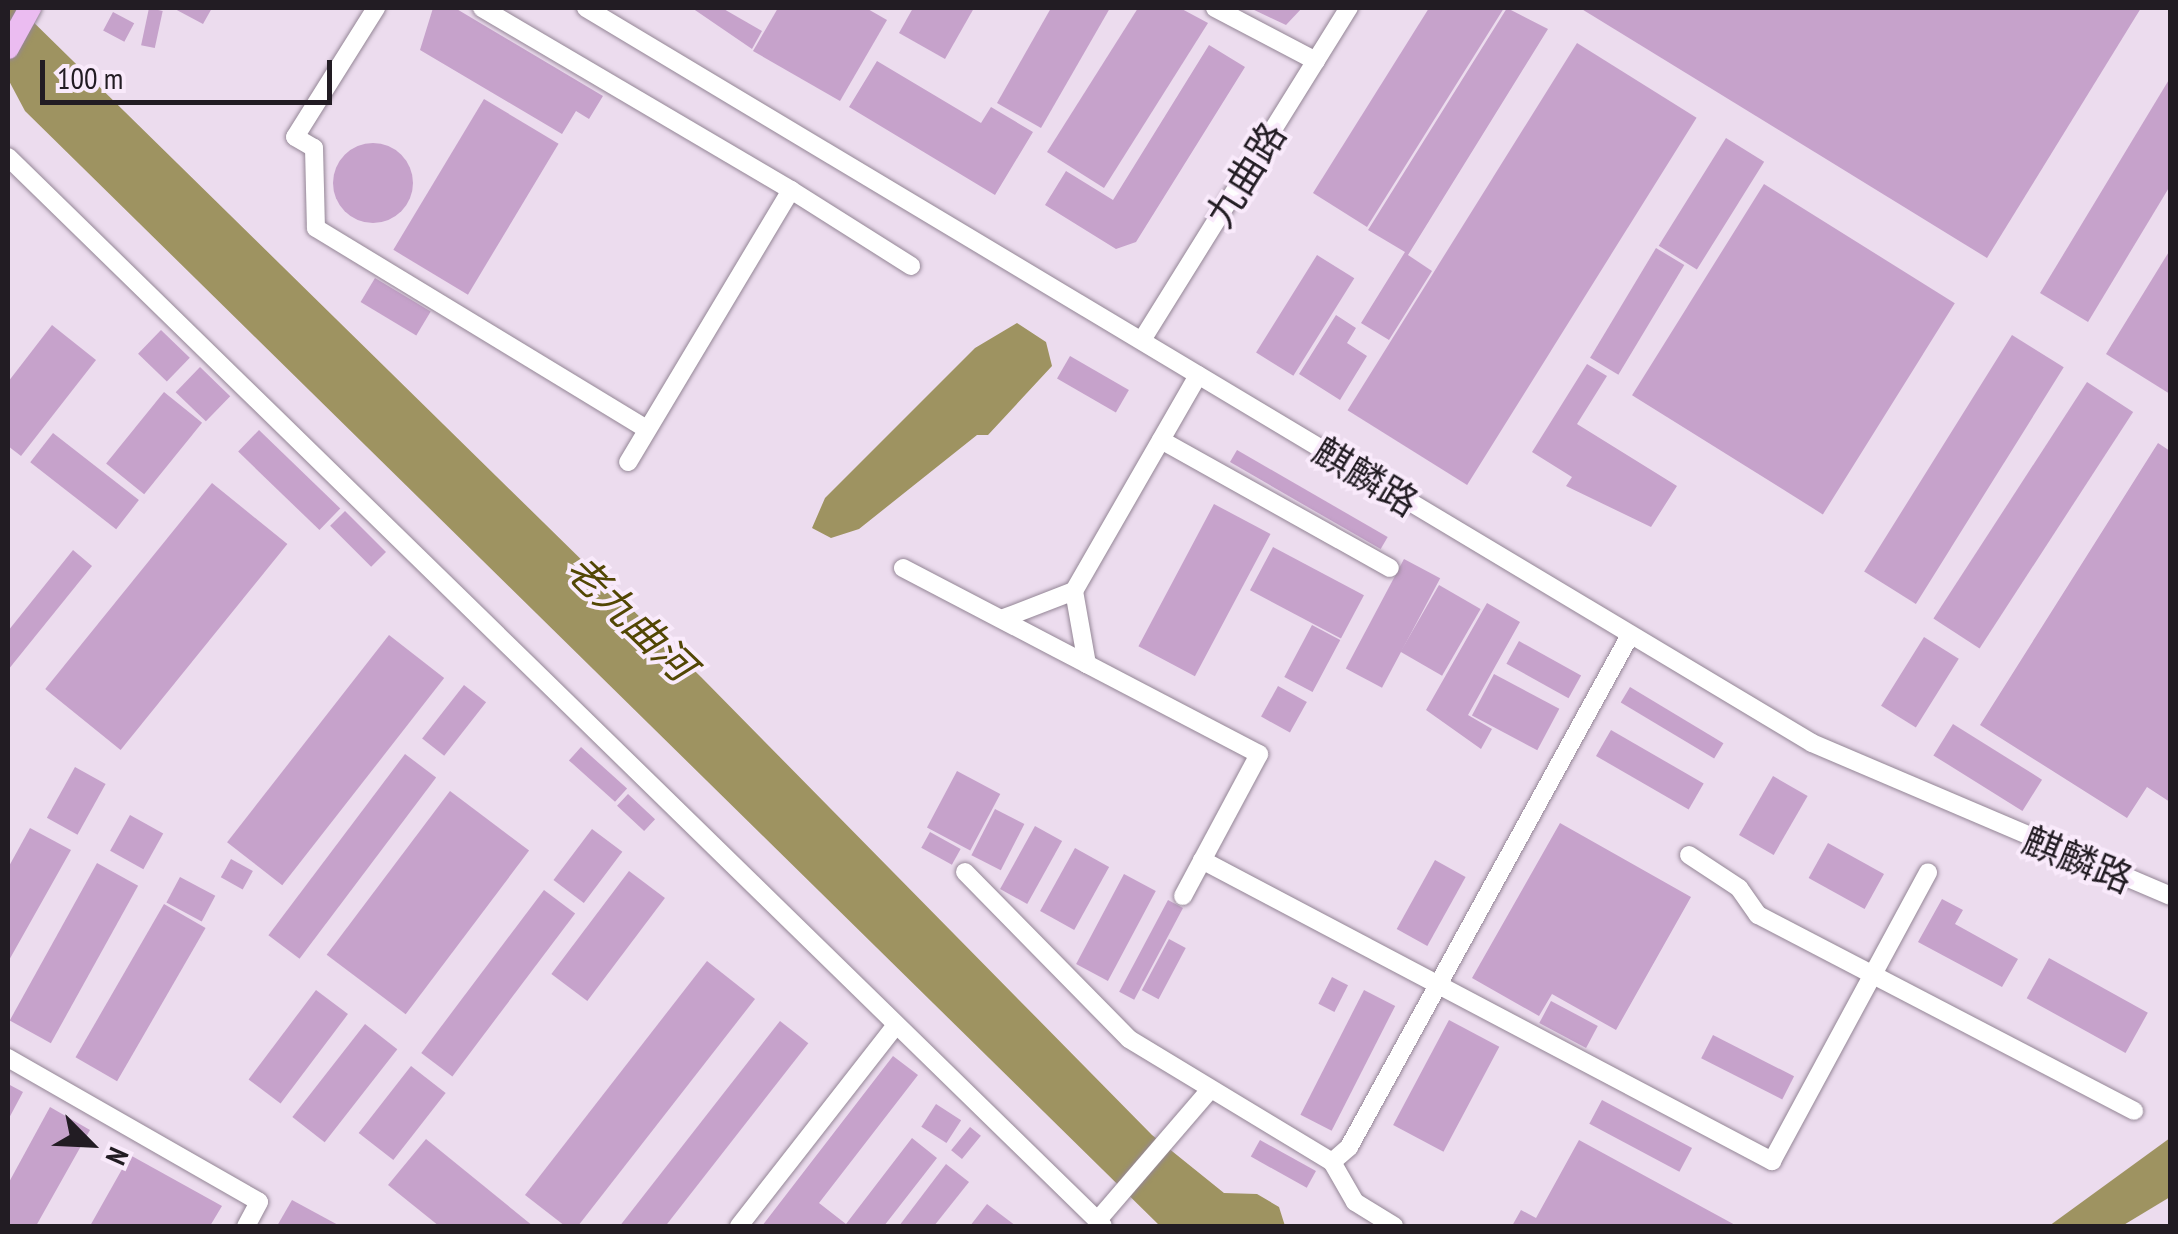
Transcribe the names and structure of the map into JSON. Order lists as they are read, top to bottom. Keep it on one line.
{"streets":{"street":["九曲路","麒麟路"]},"crossings":[["九曲路","麒麟路"]],"water":["老九曲河"],"scale_bar":"100 m","north":"bottom right"}
